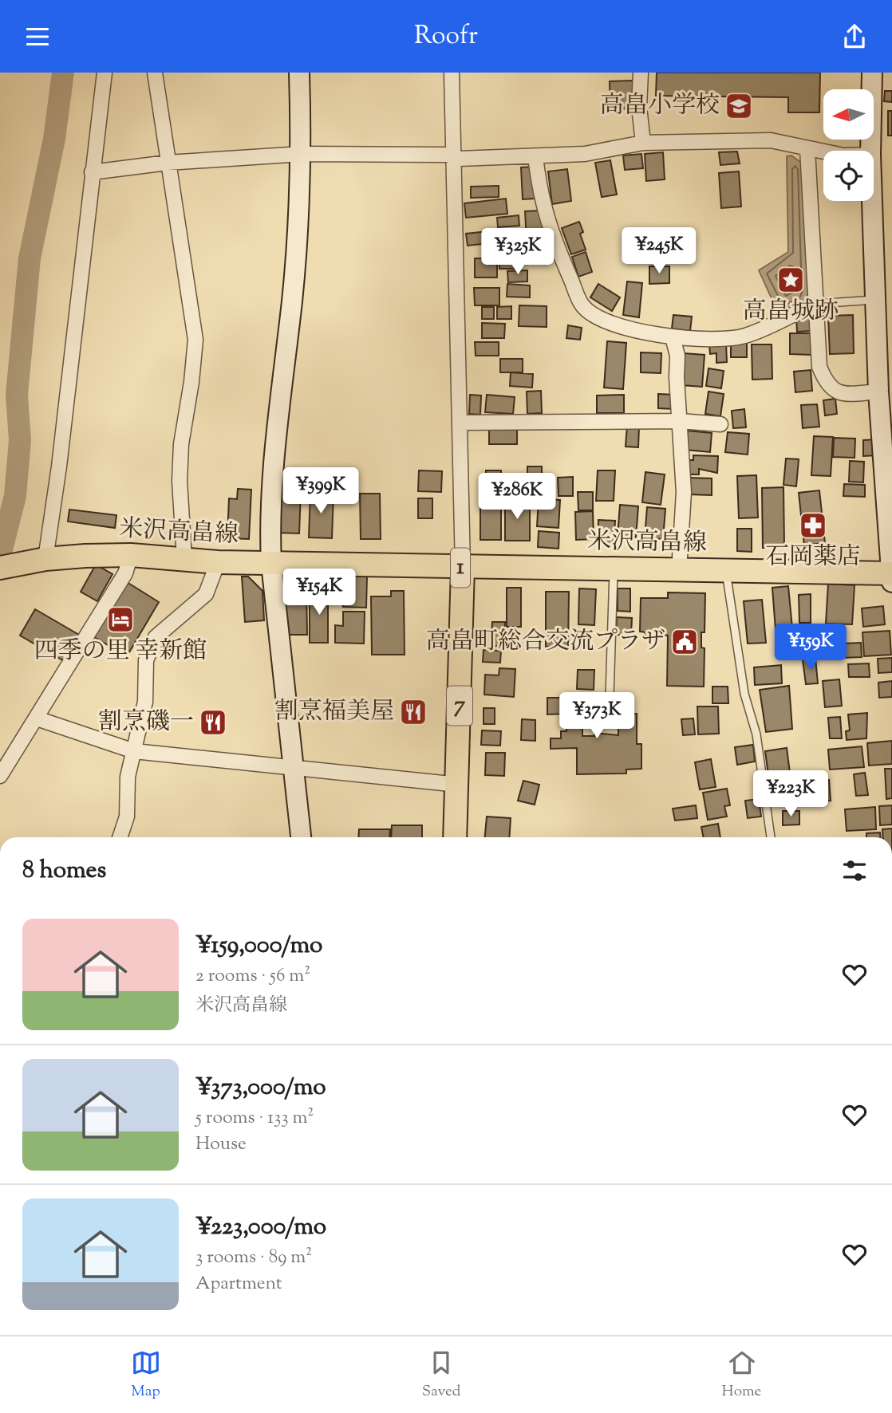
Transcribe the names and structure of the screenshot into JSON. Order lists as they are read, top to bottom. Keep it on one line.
{"streets":{"main road":["米沢高畠線","1","7"]},"crossings":[["米沢高畠線","7"]],"places":{"school or university":["高畠小学校"],"place":["高畠城跡"],"pharmacy":["石岡薬店"],"hotel":["四季の里 幸新館"],"public building":["高畠町総合交流プラザ"],"restaurant":["割烹福美屋","割烹磯一"]},"north":"left","page":{"header":"Roofr","price":["¥245K","¥325K","¥399K","¥286K","¥154K","¥159K","¥373K","¥223K"],"heading":"8 homes","list":[{"name":"¥159,000/mo","note":"2 rooms · 56 m² · 米沢高畠線"},{"name":"¥373,000/mo","note":"5 rooms · 133 m² · House"},{"name":"¥223,000/mo","note":"3 rooms · 89 m² · Apartment"}],"tabs":["Map","Saved","Home"]}}
